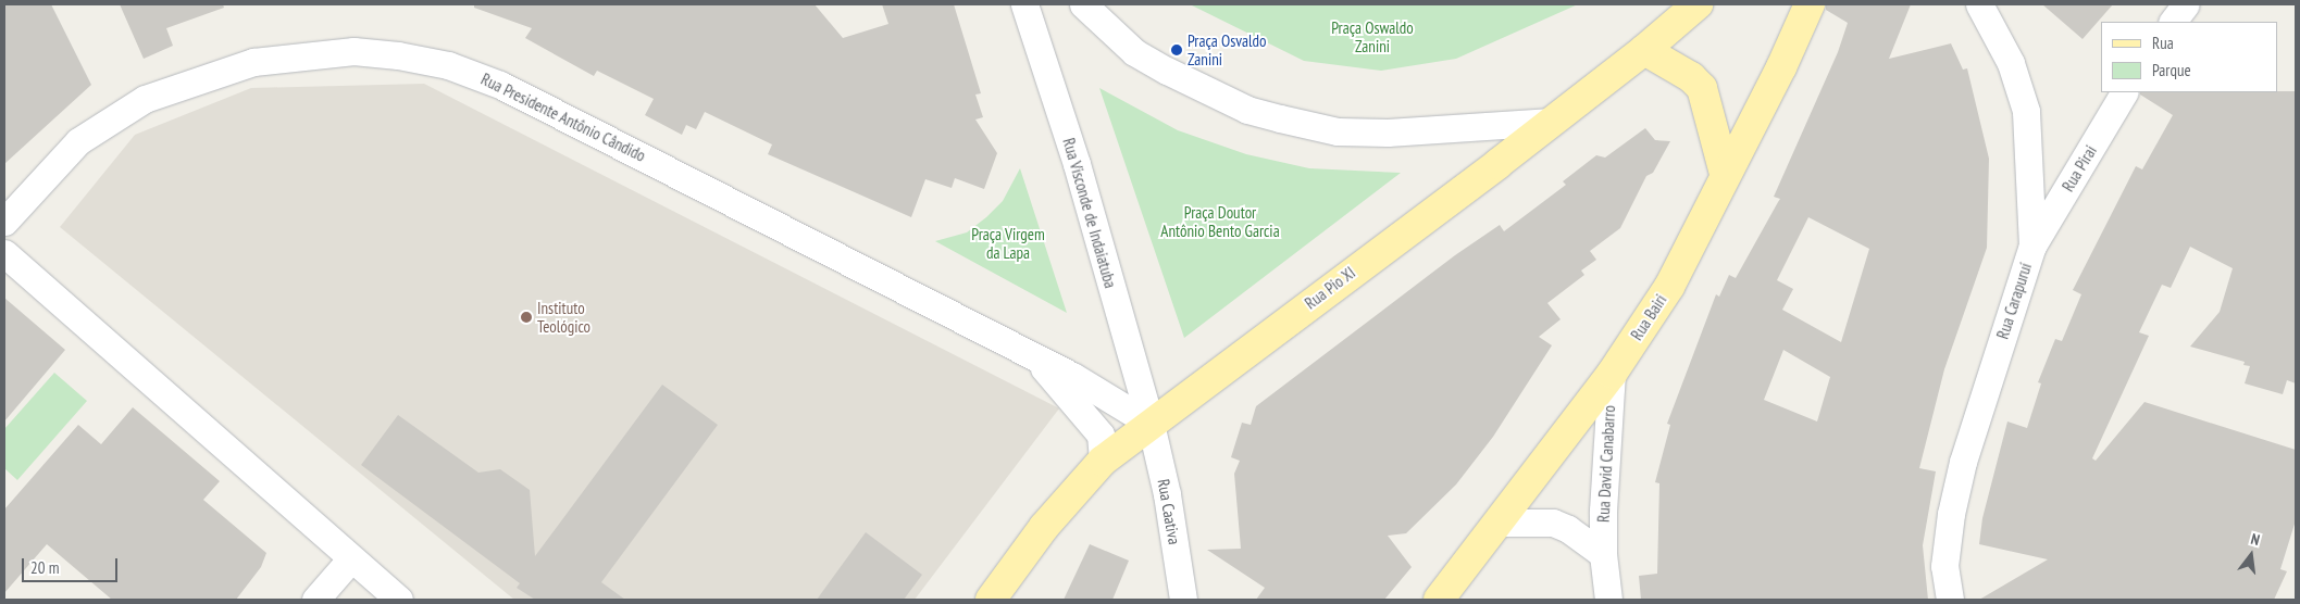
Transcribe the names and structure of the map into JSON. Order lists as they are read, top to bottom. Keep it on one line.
{"streets":{"main road":["Rua Pio XI","Rua Bairi"],"street":["Rua Presidente Antônio Cândido","Rua Pirai","Rua Visconde de Indaiatuba","Rua Carapuruí","Rua David Canabarro","Rua Caativa"]},"crossings":[["Rua Presidente Antônio Cândido","Rua Visconde de Indaiatuba"],["Rua Presidente Antônio Cândido","Rua Pio XI"],["Rua Presidente Antônio Cândido","Rua Caativa"],["Rua Pirai","Rua Carapuruí"],["Rua Visconde de Indaiatuba","Rua Pio XI"],["Rua Visconde de Indaiatuba","Rua Caativa"],["Rua Pio XI","Rua Caativa"],["Rua Bairi","Rua David Canabarro"]],"parks":["Praça Oswaldo Zanini","Praça Doutor Antônio Bento Garcia","Praça Virgem da Lapa"],"places":["Praça Osvaldo Zanini","Instituto Teológico"],"legend":["Rua","Parque"],"scale_bar":"20 m","north":"top"}
